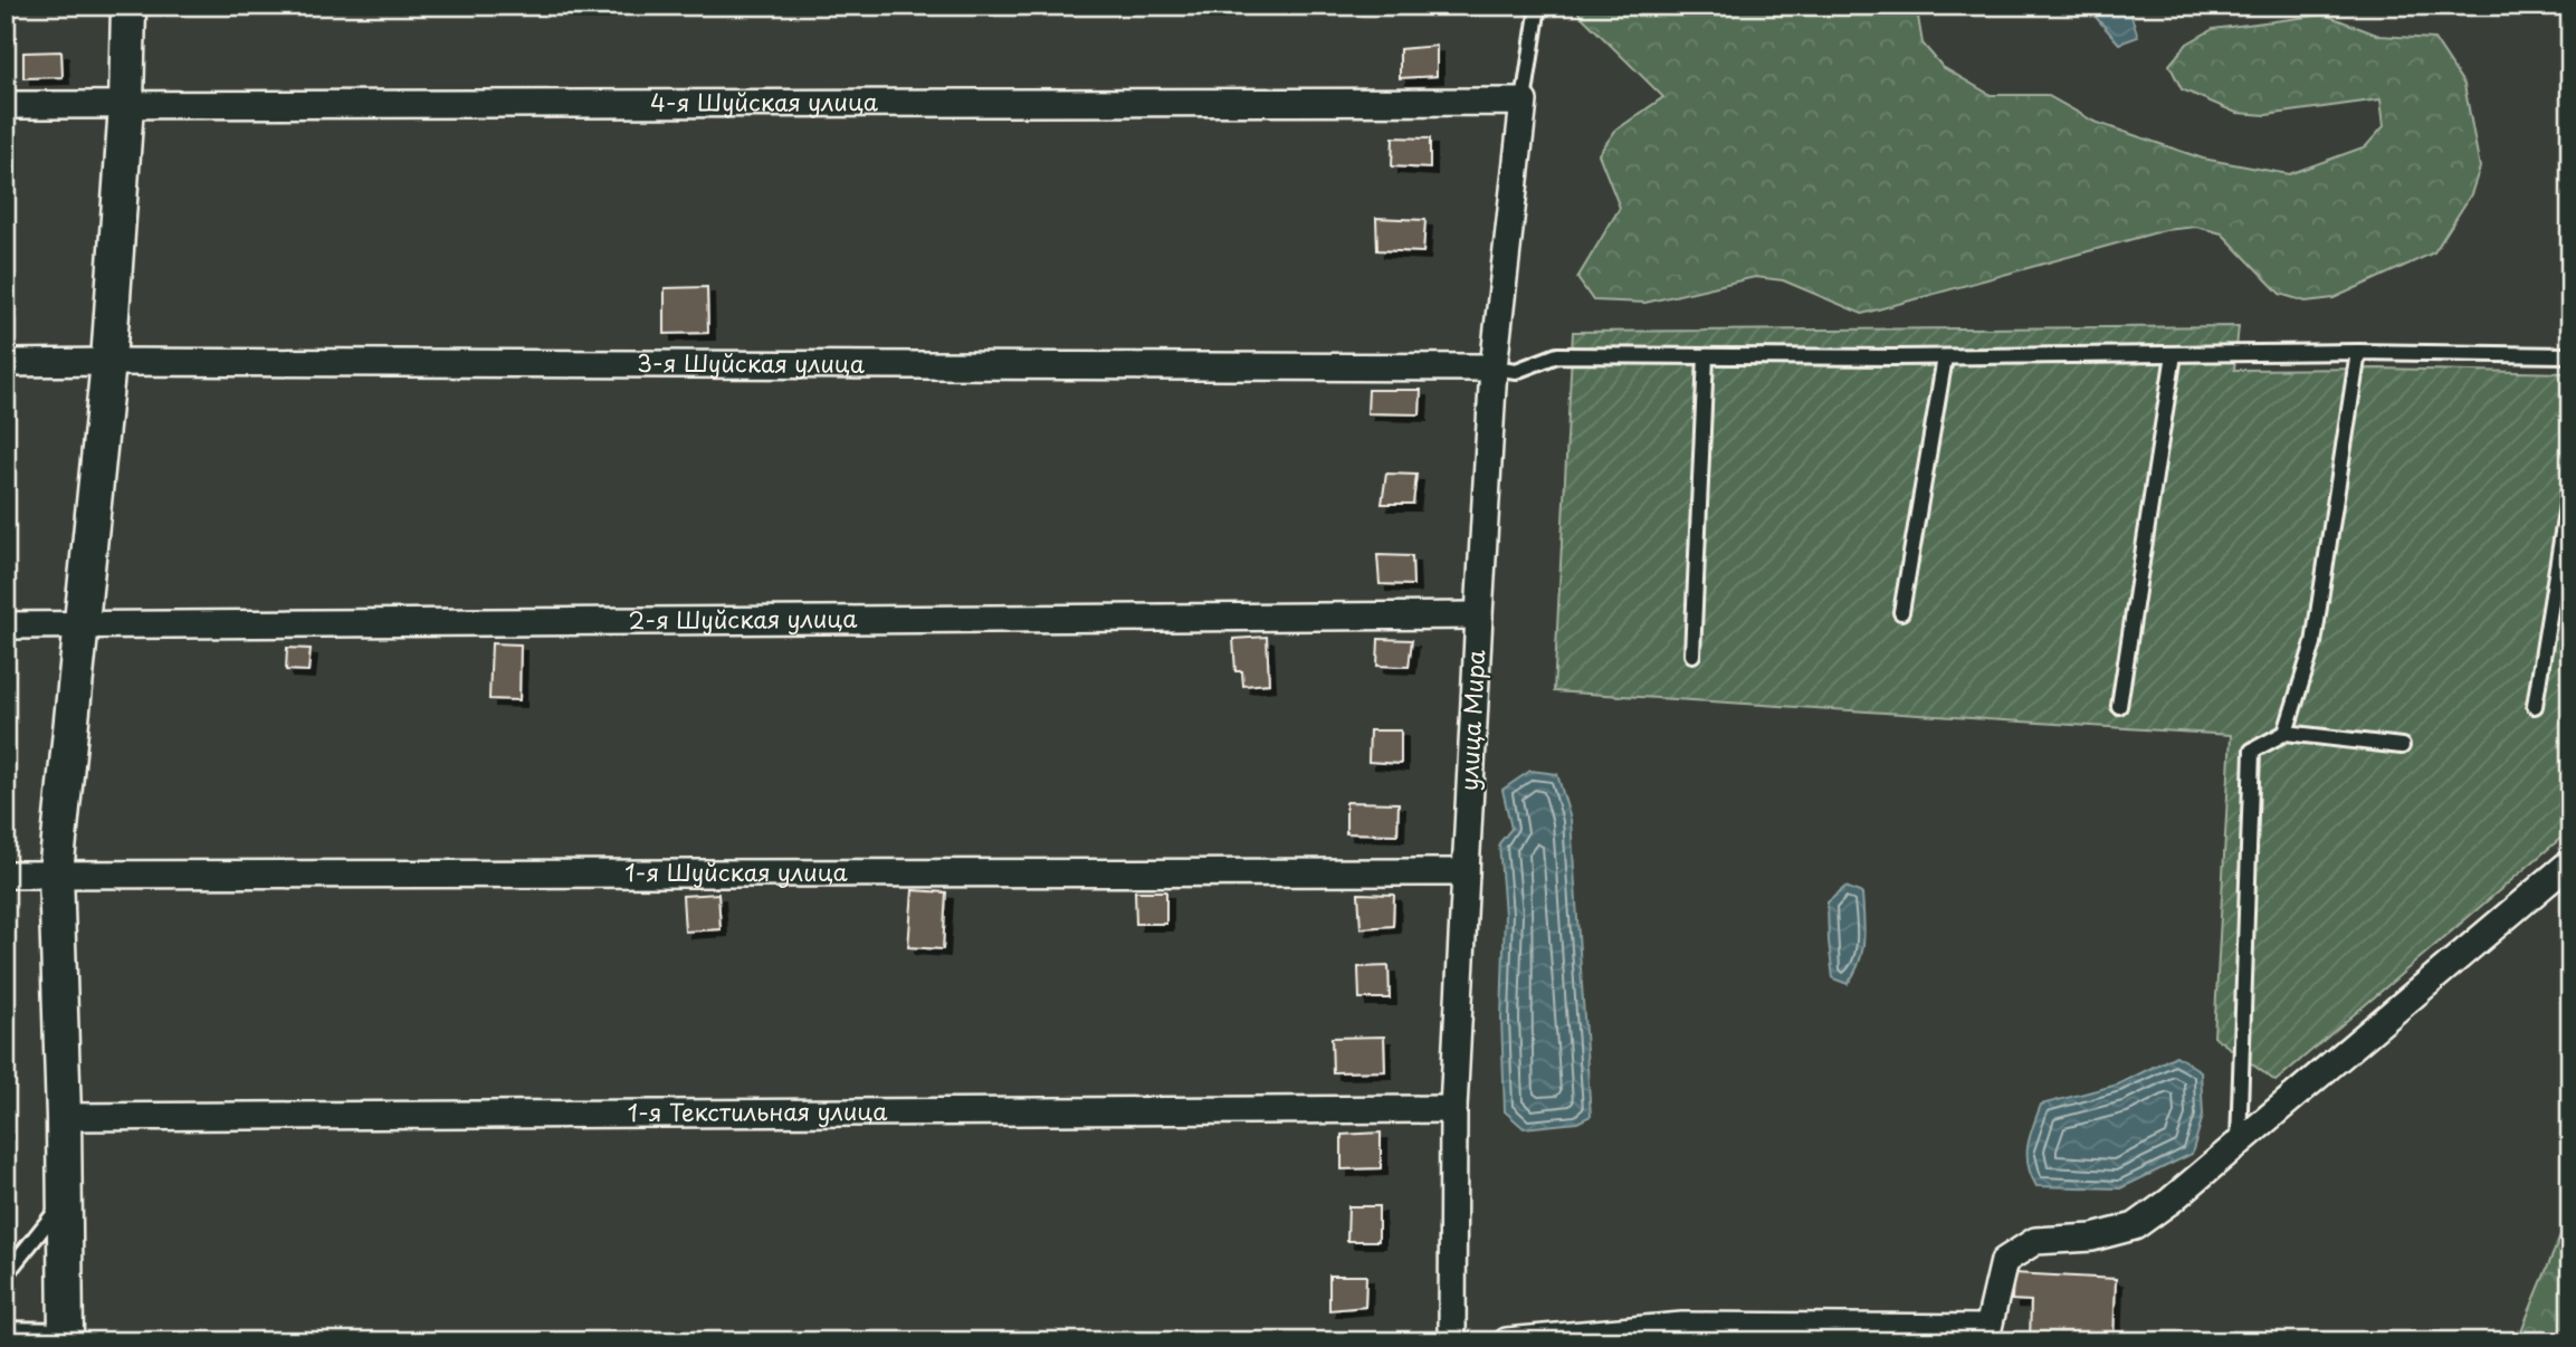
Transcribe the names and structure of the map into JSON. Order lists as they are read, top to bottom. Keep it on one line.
{"streets":{"street":["4-я Шуйская улица","3-я Шуйская улица","2-я Шуйская улица","улица Мира","1-я Шуйская улица","1-я Текстильная улица"]},"crossings":[["4-я Шуйская улица","улица Мира"],["3-я Шуйская улица","улица Мира"],["2-я Шуйская улица","улица Мира"],["улица Мира","1-я Шуйская улица"],["улица Мира","1-я Текстильная улица"]]}
